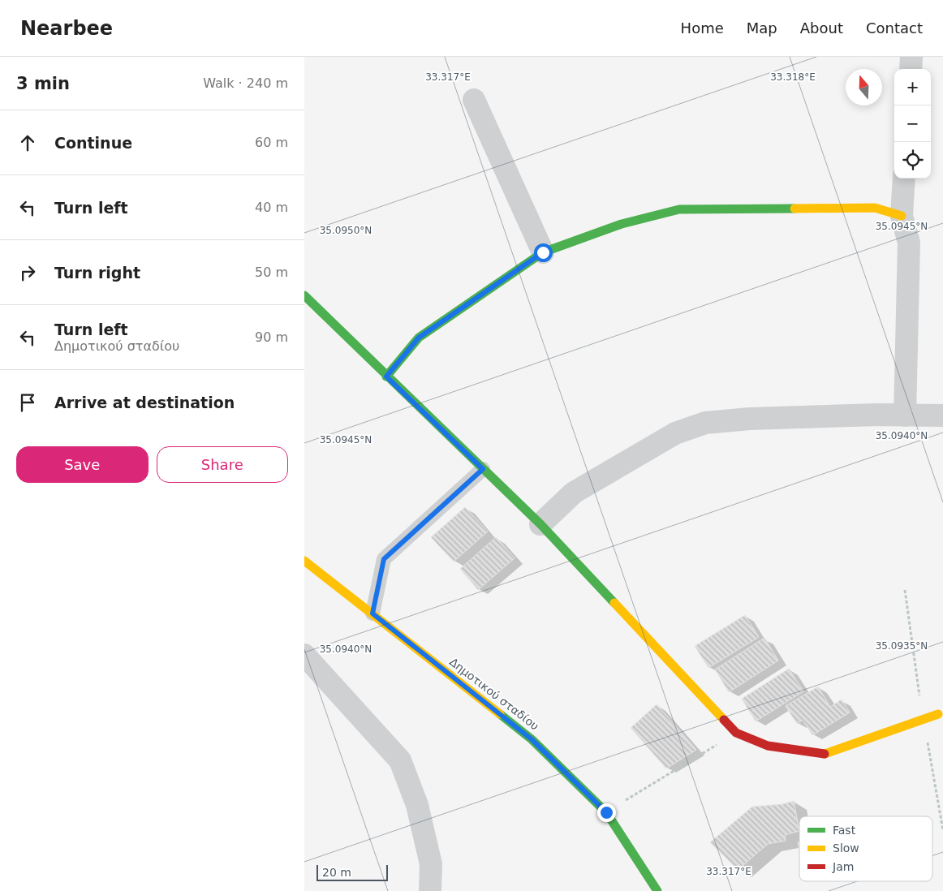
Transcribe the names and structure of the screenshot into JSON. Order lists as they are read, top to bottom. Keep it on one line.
{"streets":{"street":["Δημοτικού σταδίου"]},"legend":["Fast","Slow","Jam"],"scale_bar":"20 m","north":"top","page":{"header":"Nearbee","nav":["Home","Map","About","Contact"],"heading":["3 min","Walk · 240 m"],"map_buttons":["+","−"],"list":[["Continue","60 m"],["Turn left","40 m"],["Turn right","50 m"],["Turn left","Δημοτικού σταδίου","90 m"],"Arrive at destination"],"buttons":["Save","Share"],"scale":"20 m"},"coordinates":["33.317°E","33.318°E","35.0945°N","35.0950°N","35.0940°N","35.0935°N"]}
